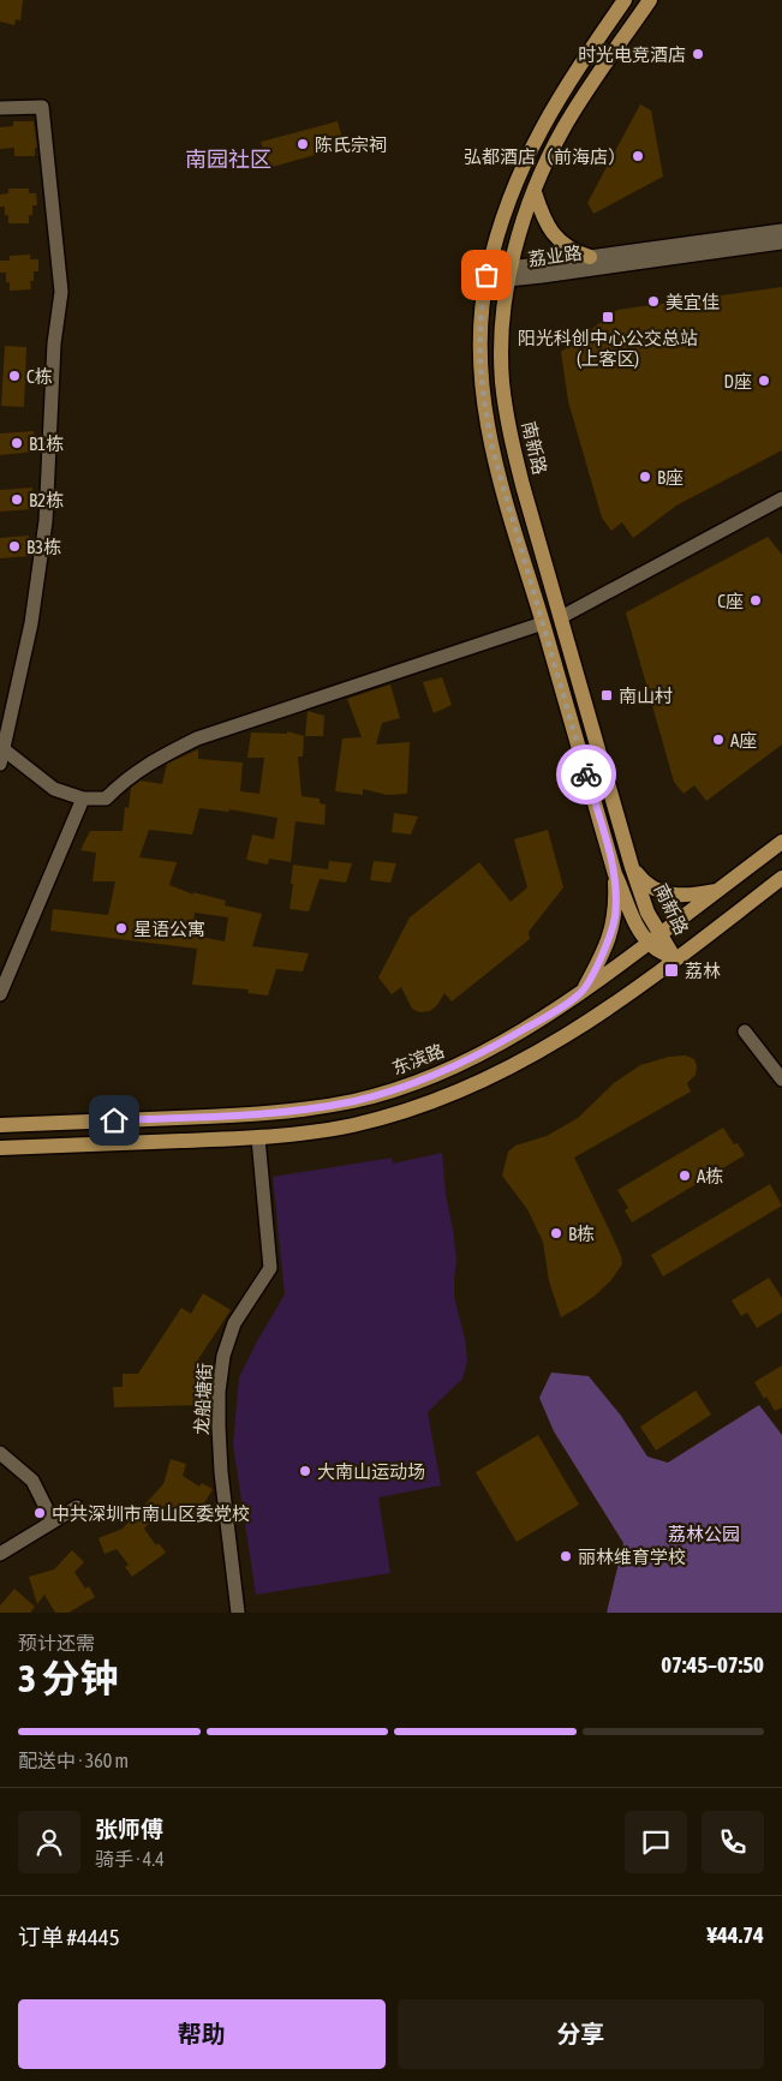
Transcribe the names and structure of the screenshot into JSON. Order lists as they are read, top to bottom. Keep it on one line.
{"streets":{"main road":["南新路","东滨路"],"street":["荔业路","龙船塘街"]},"crossings":[["荔业路","南新路"],["南新路","东滨路"]],"districts":["南园社区"],"parks":["荔林公园"],"places":{"other":["时光电竞酒店","陈氏宗祠","弘都酒店（前海店）","美宜佳","C栋","D座","B1栋","B座","B2栋","B3栋","C座","A座","星语公寓","A栋","B栋","大南山运动场","中共深圳市南山区委党校","丽林维育学校"],"transit":["阳光科创中心公交总站 (上客区)","南山村","荔林"]},"page":{"heading":["3 分钟","预计还需","07:45–07:50"],"panel":["张师傅","骑手 · 4.4","订单 #4445","¥44.74"],"bar":"配送中 · 360 m","buttons":["帮助","分享"]}}
